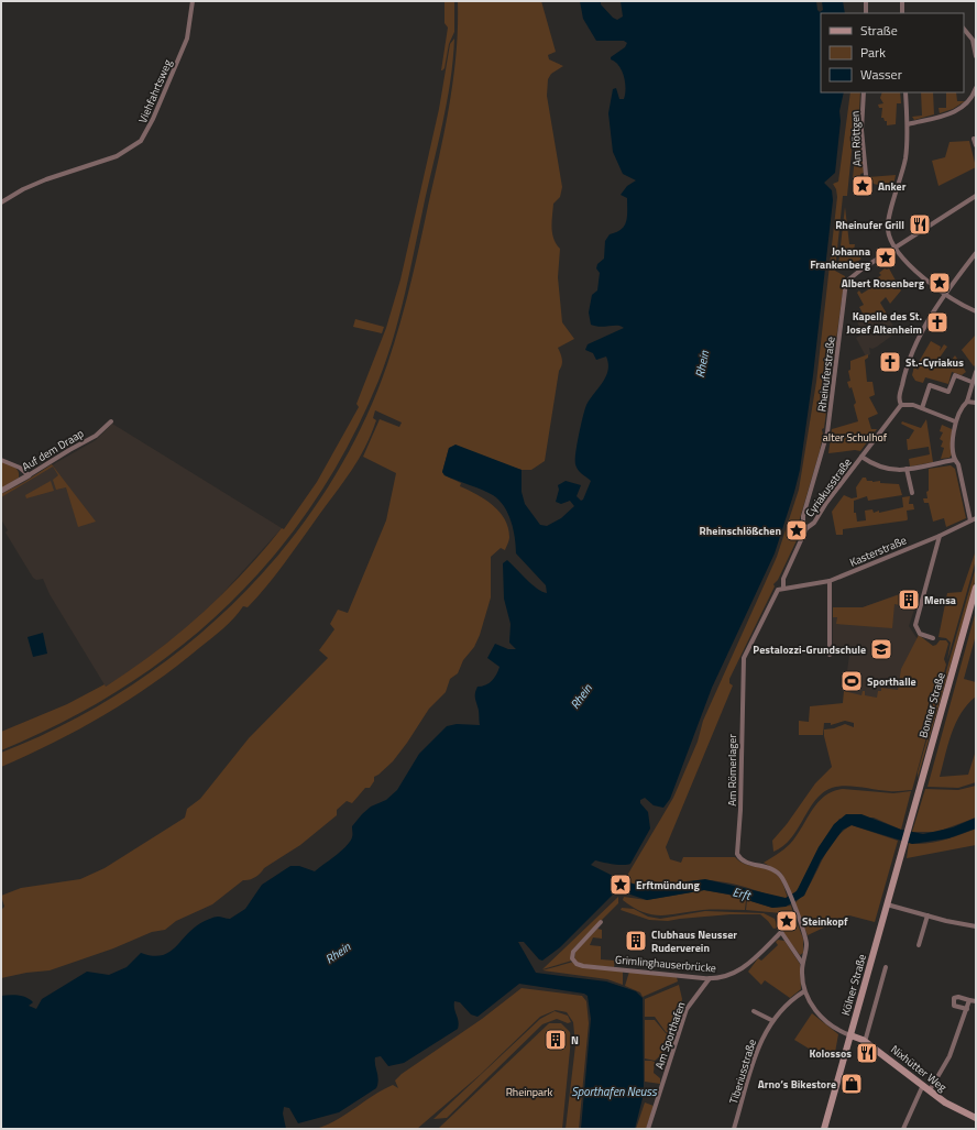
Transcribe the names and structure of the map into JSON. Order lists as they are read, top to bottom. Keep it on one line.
{"streets":{"main road":["Bonner Straße","Kölner Straße","Nixhütter Weg"],"street":["Viehfahrtsweg","Am Röttgen","Rheinuferstraße","Auf dem Draap","Cyriakusstraße","Kasterstraße","Am Römerlager","Grimlinghauserbrücke","Am Sporthafen","Tiberiusstraße"]},"crossings":[["Rheinuferstraße","Cyriakusstraße"],["Kasterstraße","Am Römerlager"],["Bonner Straße","Kölner Straße"],["Am Römerlager","Grimlinghauserbrücke"],["Grimlinghauserbrücke","Kölner Straße"],["Grimlinghauserbrücke","Am Sporthafen"],["Grimlinghauserbrücke","Nixhütter Weg"],["Grimlinghauserbrücke","Tiberiusstraße"],["Kölner Straße","Nixhütter Weg"]],"water":["Rhein","Erft","Sporthafen Neuss"],"parks":["alter Schulhof","Rheinpark"],"places":{"place":["Anker","Johanna Frankenberg","Albert Rosenberg","Rheinschlößchen","Erftmündung","Steinkopf"],"restaurant":["Rheinufer Grill","Kolossos"],"church":["Kapelle des St. Josef Altenheim","St.-Cyriakus"],"building":["Mensa","Clubhaus Neusser Ruderverein","N"],"school or university":["Pestalozzi-Grundschule"],"sports":["Sporthalle"],"shop":["Arno‘s Bikestore"]},"legend":["Straße","Park","Wasser"]}
